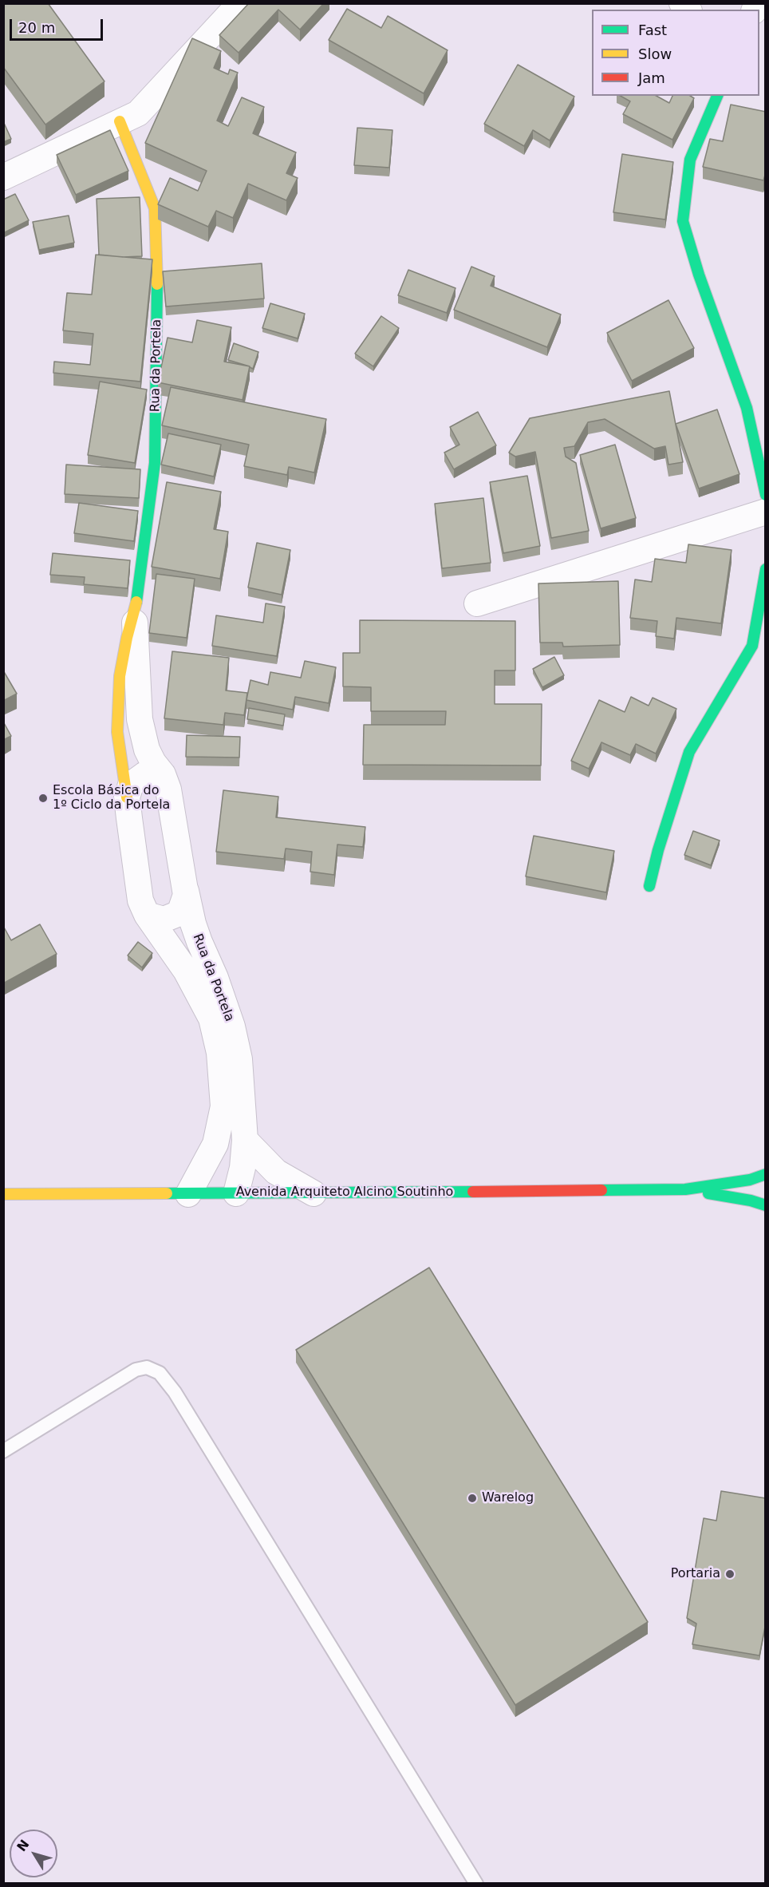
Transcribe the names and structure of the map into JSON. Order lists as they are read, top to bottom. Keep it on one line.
{"streets":{"street":["Rua da Portela","Avenida Arquiteto Alcino Soutinho"]},"crossings":[["Rua da Portela","Avenida Arquiteto Alcino Soutinho"]],"places":["Escola Básica do 1º Ciclo da Portela","Warelog","Portaria"],"legend":["Fast","Slow","Jam"],"scale_bar":"20 m","north":"top left"}
